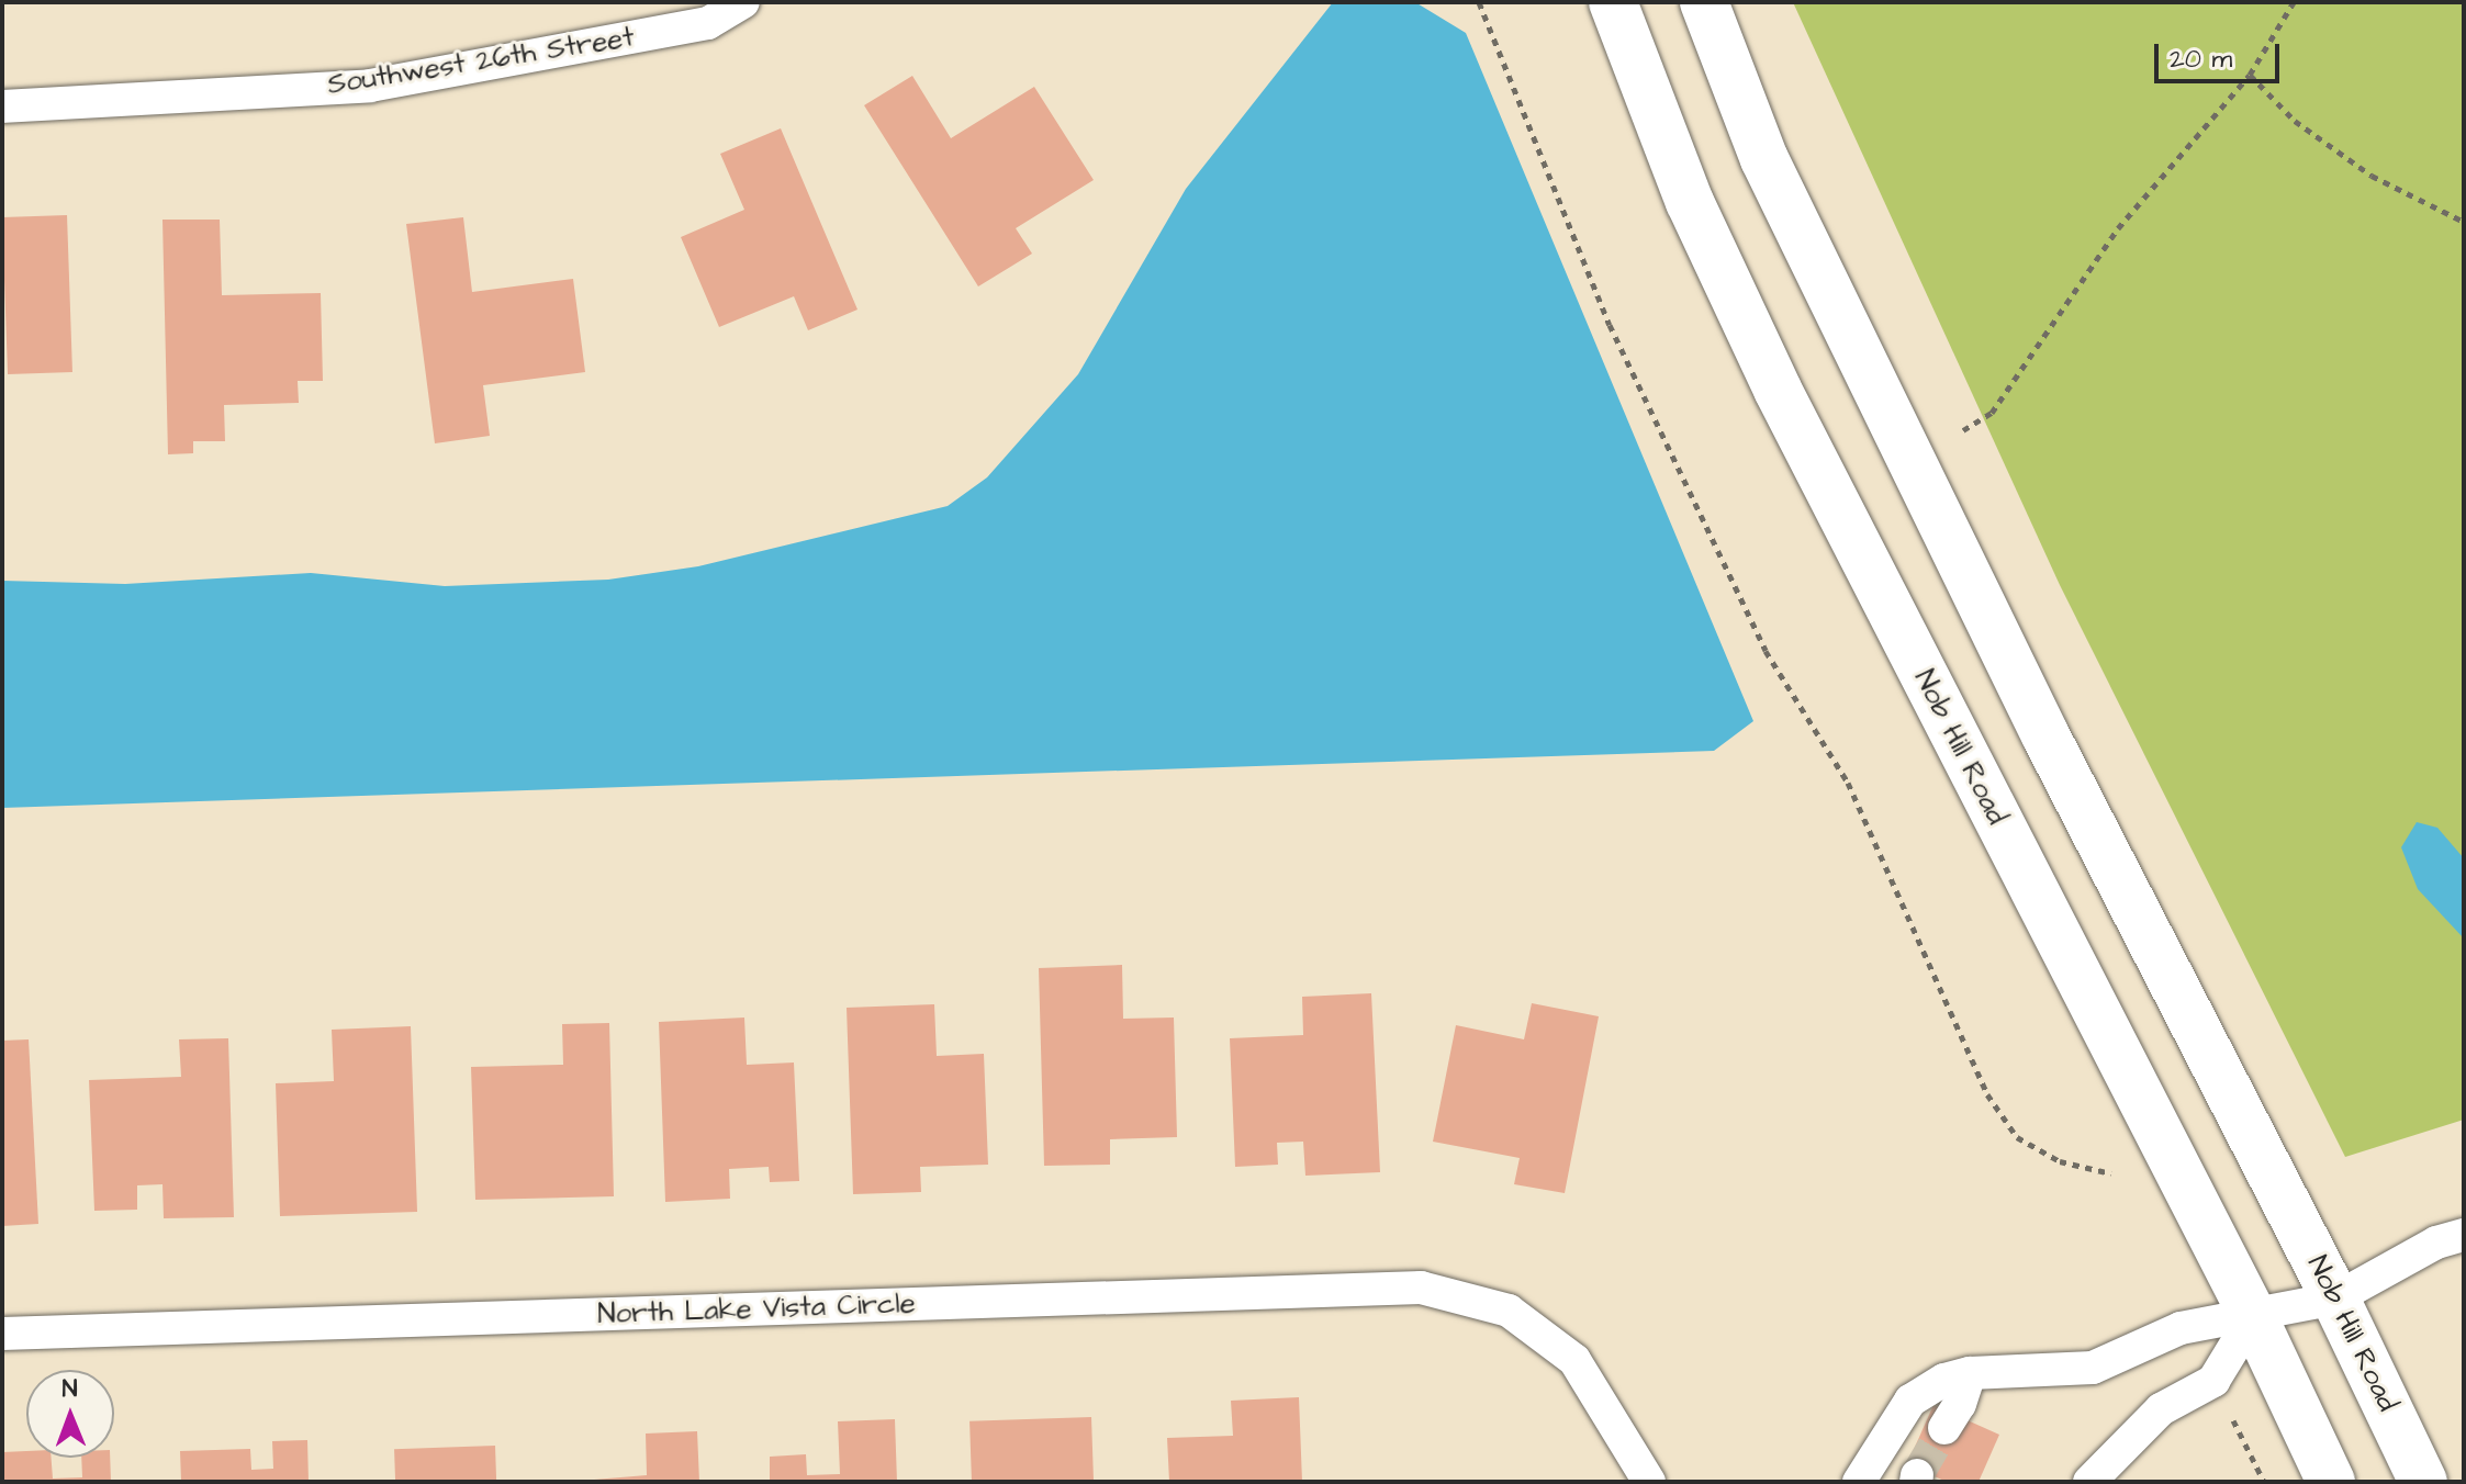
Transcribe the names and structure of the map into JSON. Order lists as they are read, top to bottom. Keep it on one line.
{"streets":{"main road":["Nob Hill Road"],"street":["Southwest 26th Street","North Lake Vista Circle"]},"scale_bar":"20 m","north":"top"}
